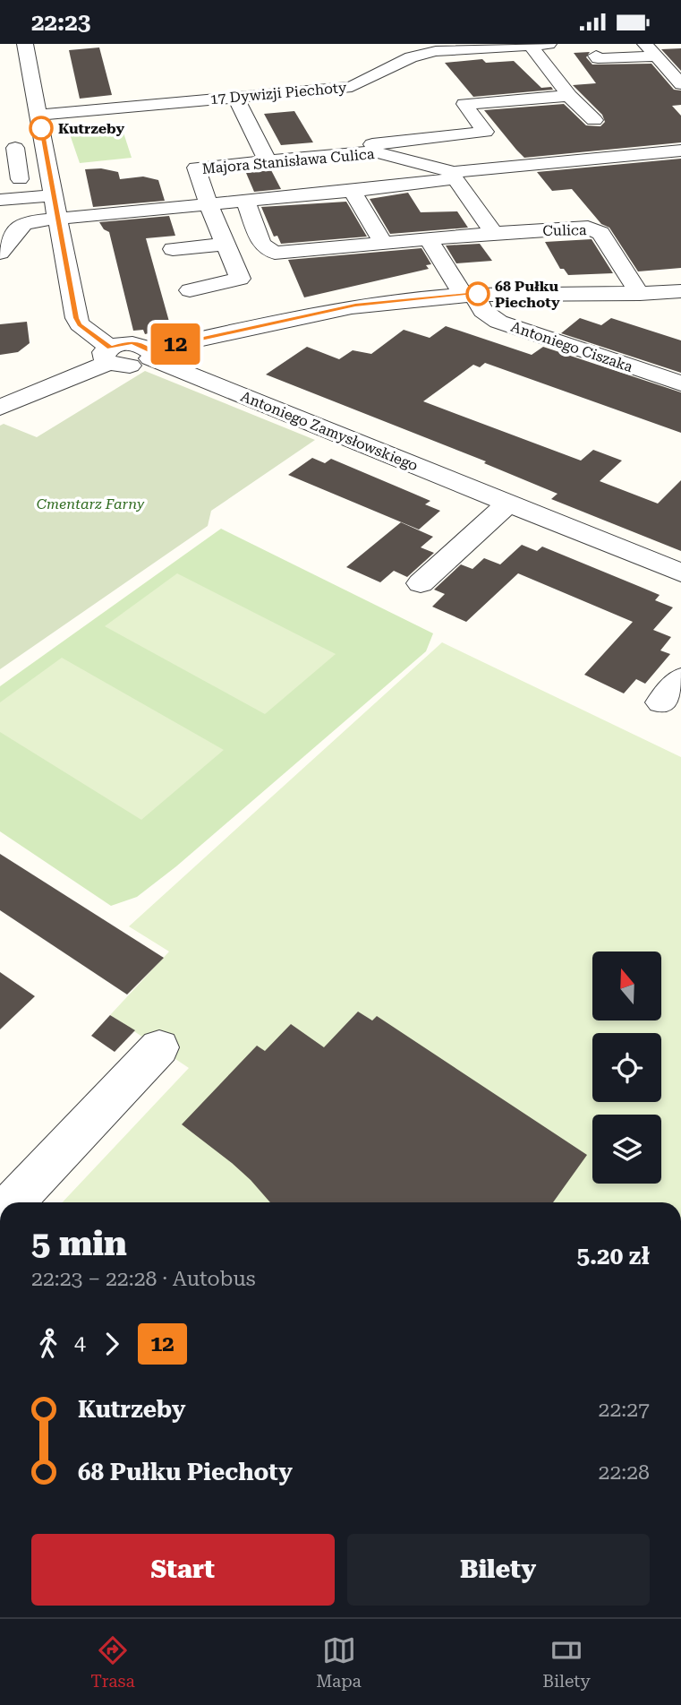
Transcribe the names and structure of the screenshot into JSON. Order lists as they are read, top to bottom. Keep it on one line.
{"streets":{"street":["17 Dywizji Piechoty","Majora Stanisława Culica","Culica","Antoniego Ciszaka","Antoniego Zamysłowskiego"]},"crossings":[["Majora Stanisława Culica","Culica"],["Culica","Antoniego Ciszaka"]],"parks":["Cmentarz Farny"],"places":["Kutrzeby","68 Pułku Piechoty"],"lines":["bus line 12"],"north":"top","page":{"status":"22:23","on_map":"12","heading":["5 min","22:23 – 22:28 · Autobus","5.20 zł"],"legs":["4","12"],"list":[{"name":"Kutrzeby","value":"22:27"},{"name":"68 Pułku Piechoty","value":"22:28"}],"buttons":["Start","Bilety"],"tabs":["Trasa","Mapa","Bilety"]}}
